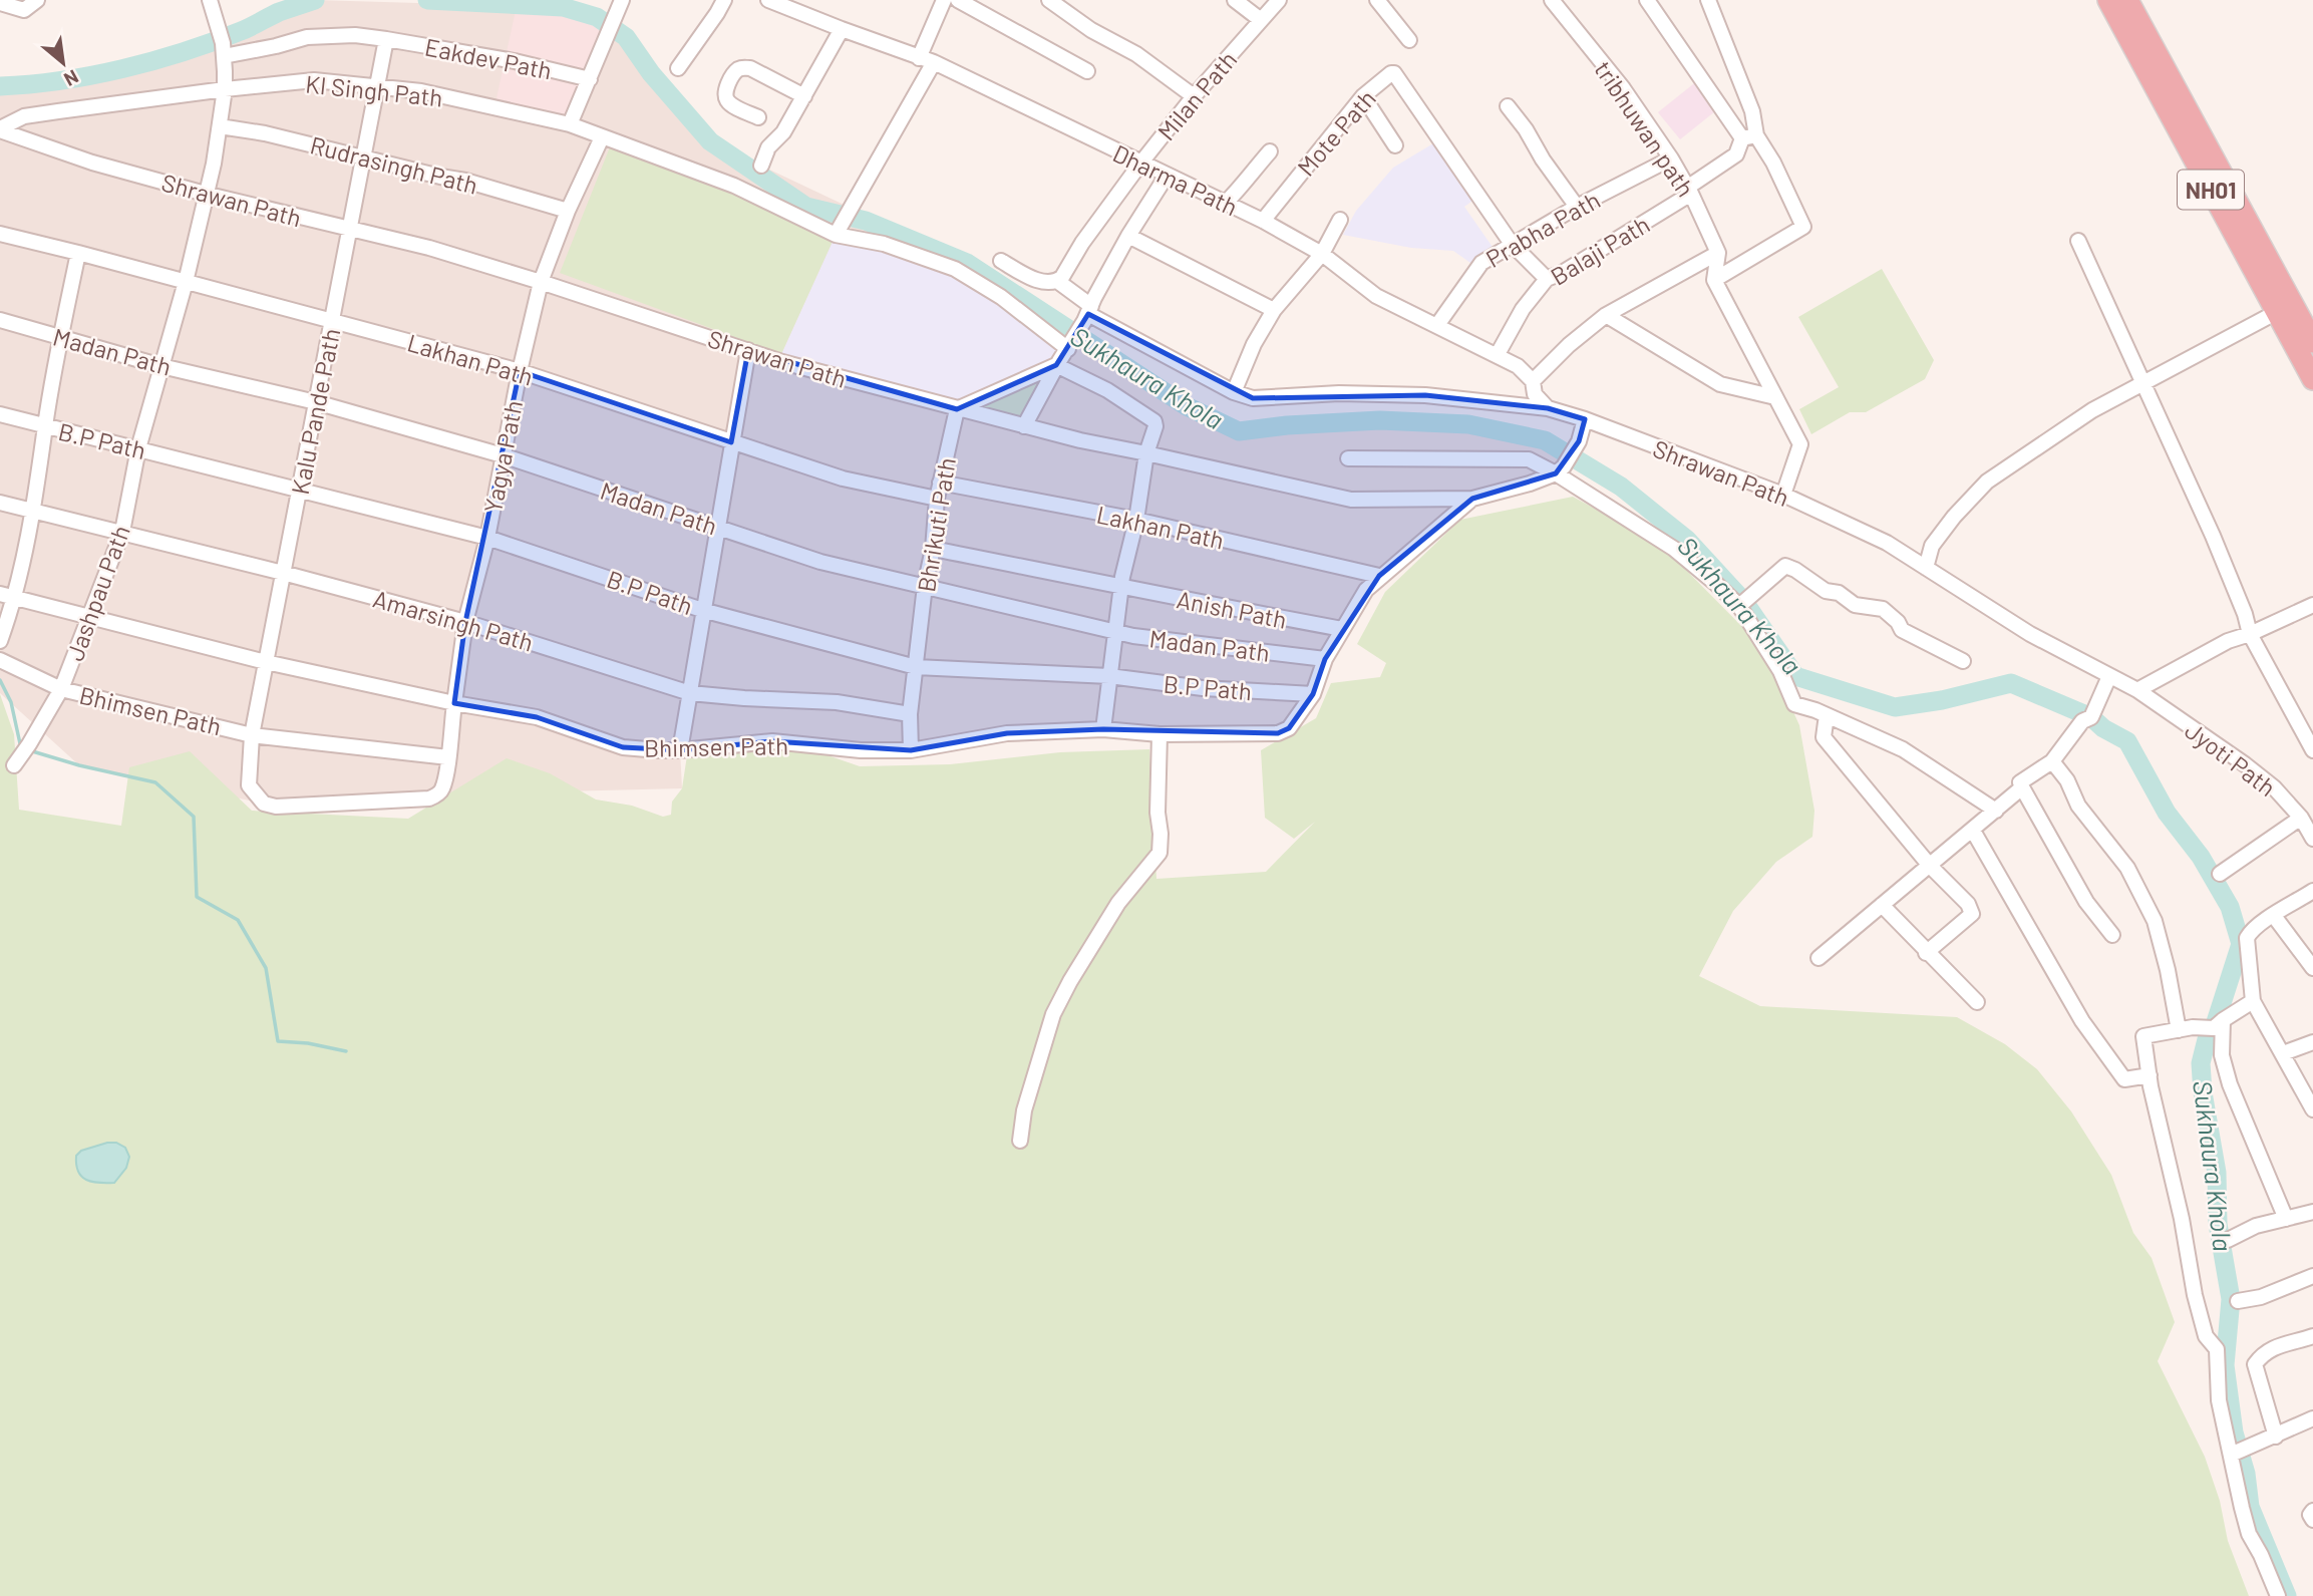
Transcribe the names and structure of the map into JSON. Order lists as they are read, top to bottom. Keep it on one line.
{"streets":{"highway":["NH01"],"street":["Eakdev Path","KI Singh Path","Milan Path","tribhuwan path","Mote Path","Rudrasingh Path","Dharma Path","Shrawan Path","Prabha Path","Balaji Path","Madan Path","Lakhan Path","Kalu Pande Path","B.P Path","Yagya Path","Bhrikuti Path","Jashpau Path","Anish Path","Amarsingh Path","Bhimsen Path","Jyoti Path"]},"crossings":[["Eakdev Path","Jashpau Path"],["KI Singh Path","Shrawan Path"],["KI Singh Path","Kalu Pande Path"],["KI Singh Path","Yagya Path"],["KI Singh Path","Jashpau Path"],["Milan Path","Dharma Path"],["Milan Path","Shrawan Path"],["tribhuwan path","Prabha Path"],["tribhuwan path","Balaji Path"],["Mote Path","Dharma Path"],["Mote Path","Prabha Path"],["Rudrasingh Path","Kalu Pande Path"],["Rudrasingh Path","Yagya Path"],["Rudrasingh Path","Jashpau Path"],["Dharma Path","Shrawan Path"],["Dharma Path","Prabha Path"],["Dharma Path","Balaji Path"],["Shrawan Path","Kalu Pande Path"],["Shrawan Path","Yagya Path"],["Shrawan Path","Bhrikuti Path"],["Shrawan Path","Jashpau Path"],["Shrawan Path","Bhimsen Path"],["Shrawan Path","Jyoti Path"],["Madan Path","Kalu Pande Path"],["Madan Path","Yagya Path"],["Madan Path","Bhrikuti Path"],["Madan Path","Jashpau Path"],["Madan Path","Bhimsen Path"],["Lakhan Path","Kalu Pande Path"],["Lakhan Path","Yagya Path"],["Lakhan Path","Bhrikuti Path"],["Lakhan Path","Jashpau Path"],["Lakhan Path","Bhimsen Path"],["Kalu Pande Path","B.P Path"],["Kalu Pande Path","Amarsingh Path"],["Kalu Pande Path","Bhimsen Path"],["B.P Path","Yagya Path"],["B.P Path","Bhrikuti Path"],["B.P Path","Jashpau Path"],["B.P Path","Bhimsen Path"],["Yagya Path","Amarsingh Path"],["Yagya Path","Bhimsen Path"],["Bhrikuti Path","Anish Path"],["Bhrikuti Path","Amarsingh Path"],["Bhrikuti Path","Bhimsen Path"],["Jashpau Path","Amarsingh Path"],["Jashpau Path","Bhimsen Path"],["Anish Path","Bhimsen Path"]],"water":["Sukhaura Khola"],"north":"bottom right"}
